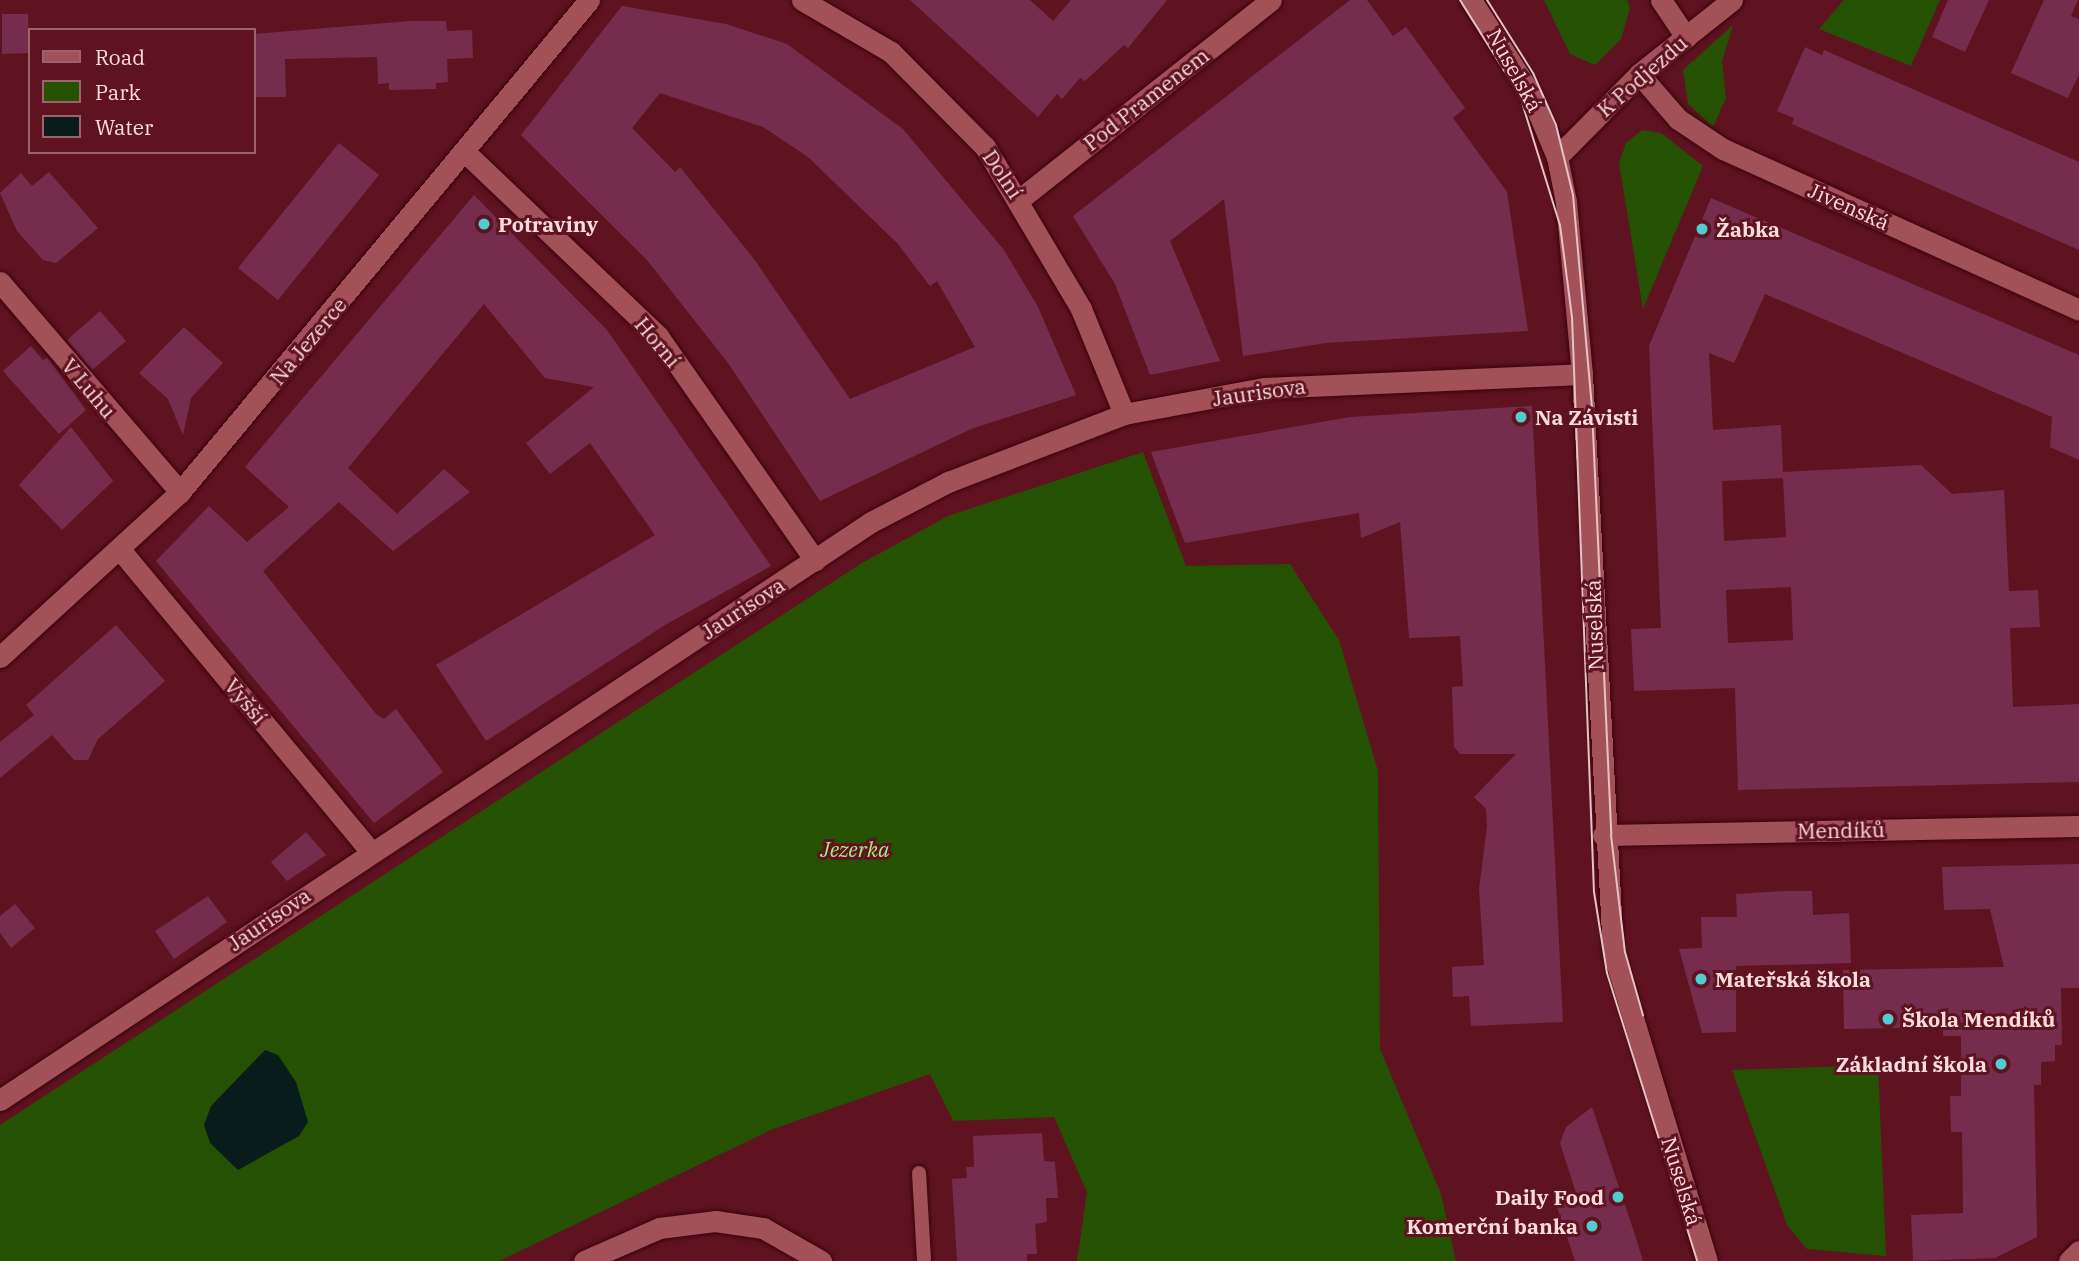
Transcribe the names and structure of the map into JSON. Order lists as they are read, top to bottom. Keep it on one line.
{"streets":{"street":["Nuselská","K Podjezdu","Pod Pramenem","Dolní","Jivenská","Na Jezerce","Horní","V Luhu","Jaurisova","Vyšší","Mendíků"]},"crossings":[["Nuselská","K Podjezdu"],["Nuselská","Jaurisova"],["Nuselská","Mendíků"],["K Podjezdu","Jivenská"],["Pod Pramenem","Dolní"],["Dolní","Jaurisova"],["Na Jezerce","Horní"],["Na Jezerce","V Luhu"],["Na Jezerce","Vyšší"],["Horní","Jaurisova"],["Jaurisova","Vyšší"]],"parks":["Jezerka"],"places":["Potraviny","Žabka","Na Závisti","Mateřská škola","Škola Mendíků","Základní škola","Daily Food","Komerční banka"],"legend":["Road","Park","Water"]}
